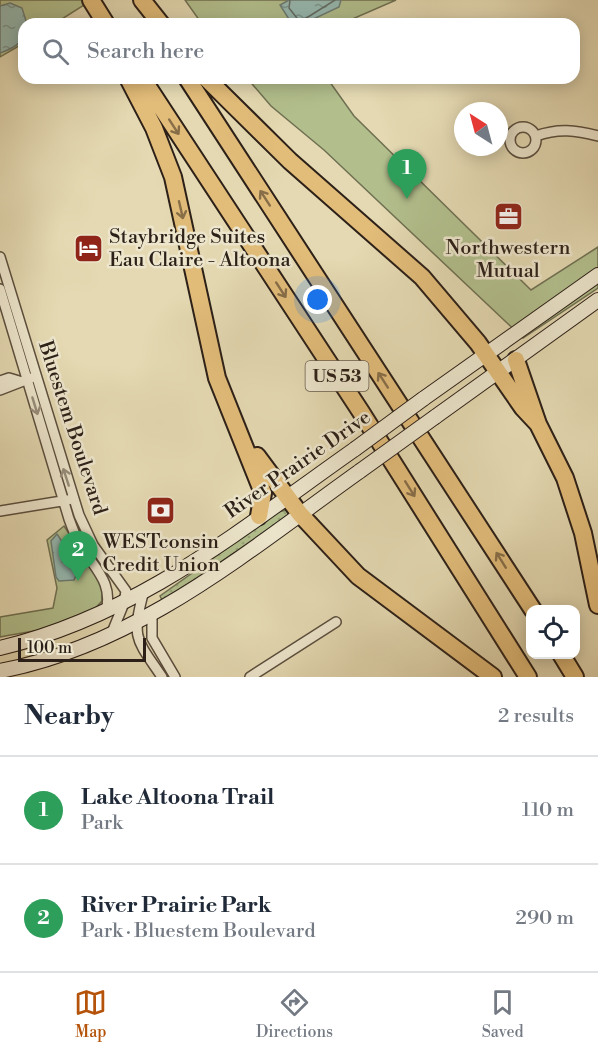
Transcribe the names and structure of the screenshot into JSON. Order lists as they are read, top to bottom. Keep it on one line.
{"streets":{"highway":["US 53"],"main road":["River Prairie Drive"],"street":["Bluestem Boulevard"]},"crossings":[["Bluestem Boulevard","River Prairie Drive"]],"places":{"office":["Northwestern Mutual"],"hotel":["Staybridge Suites Eau Claire - Altoona"],"bank":["WESTconsin Credit Union"]},"scale_bar":"100 m","north":"top left","page":{"search":"Search here","pins":["1","2"],"scale":"100 m","heading":["Nearby","2 results"],"list":[{"mark":"1","name":"Lake Altoona Trail","note":"Park","value":"110 m"},{"mark":"2","name":"River Prairie Park","note":"Park · Bluestem Boulevard","value":"290 m"}],"nav":["Map","Directions","Saved"]}}
